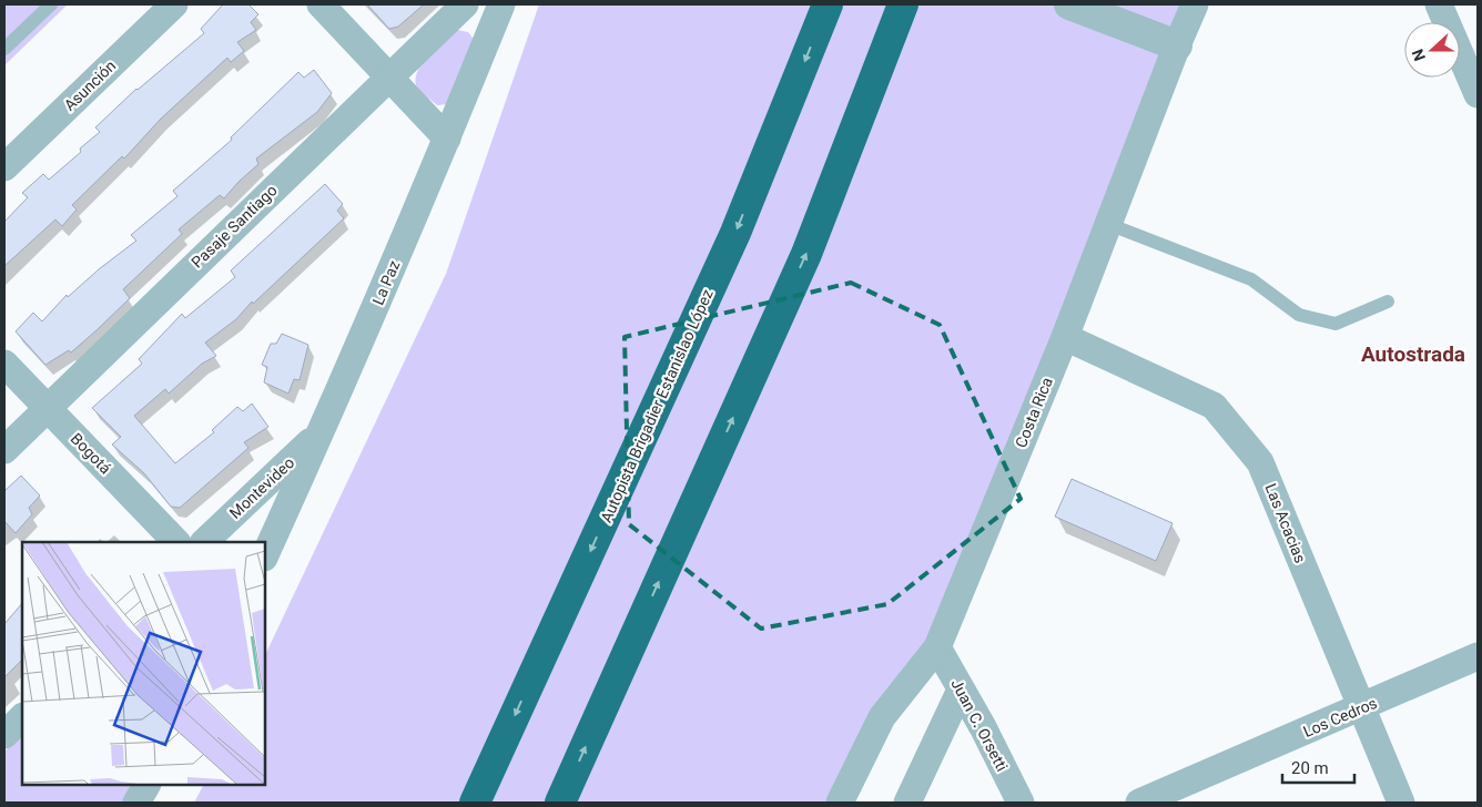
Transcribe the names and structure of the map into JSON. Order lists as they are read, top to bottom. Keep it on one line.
{"streets":{"highway":["Autopista Brigadier Estanislao López"],"street":["Asunción","Pasaje Santiago","La Paz","Costa Rica","Bogotá","Montevideo","Las Acacias","Los Cedros","Juan C. Orsetti"]},"crossings":[["Pasaje Santiago","Bogotá"],["La Paz","Montevideo"],["Costa Rica","Las Acacias"],["Costa Rica","Juan C. Orsetti"],["Las Acacias","Los Cedros"]],"districts":["Autostrada"],"scale_bar":"20 m","north":"left"}
